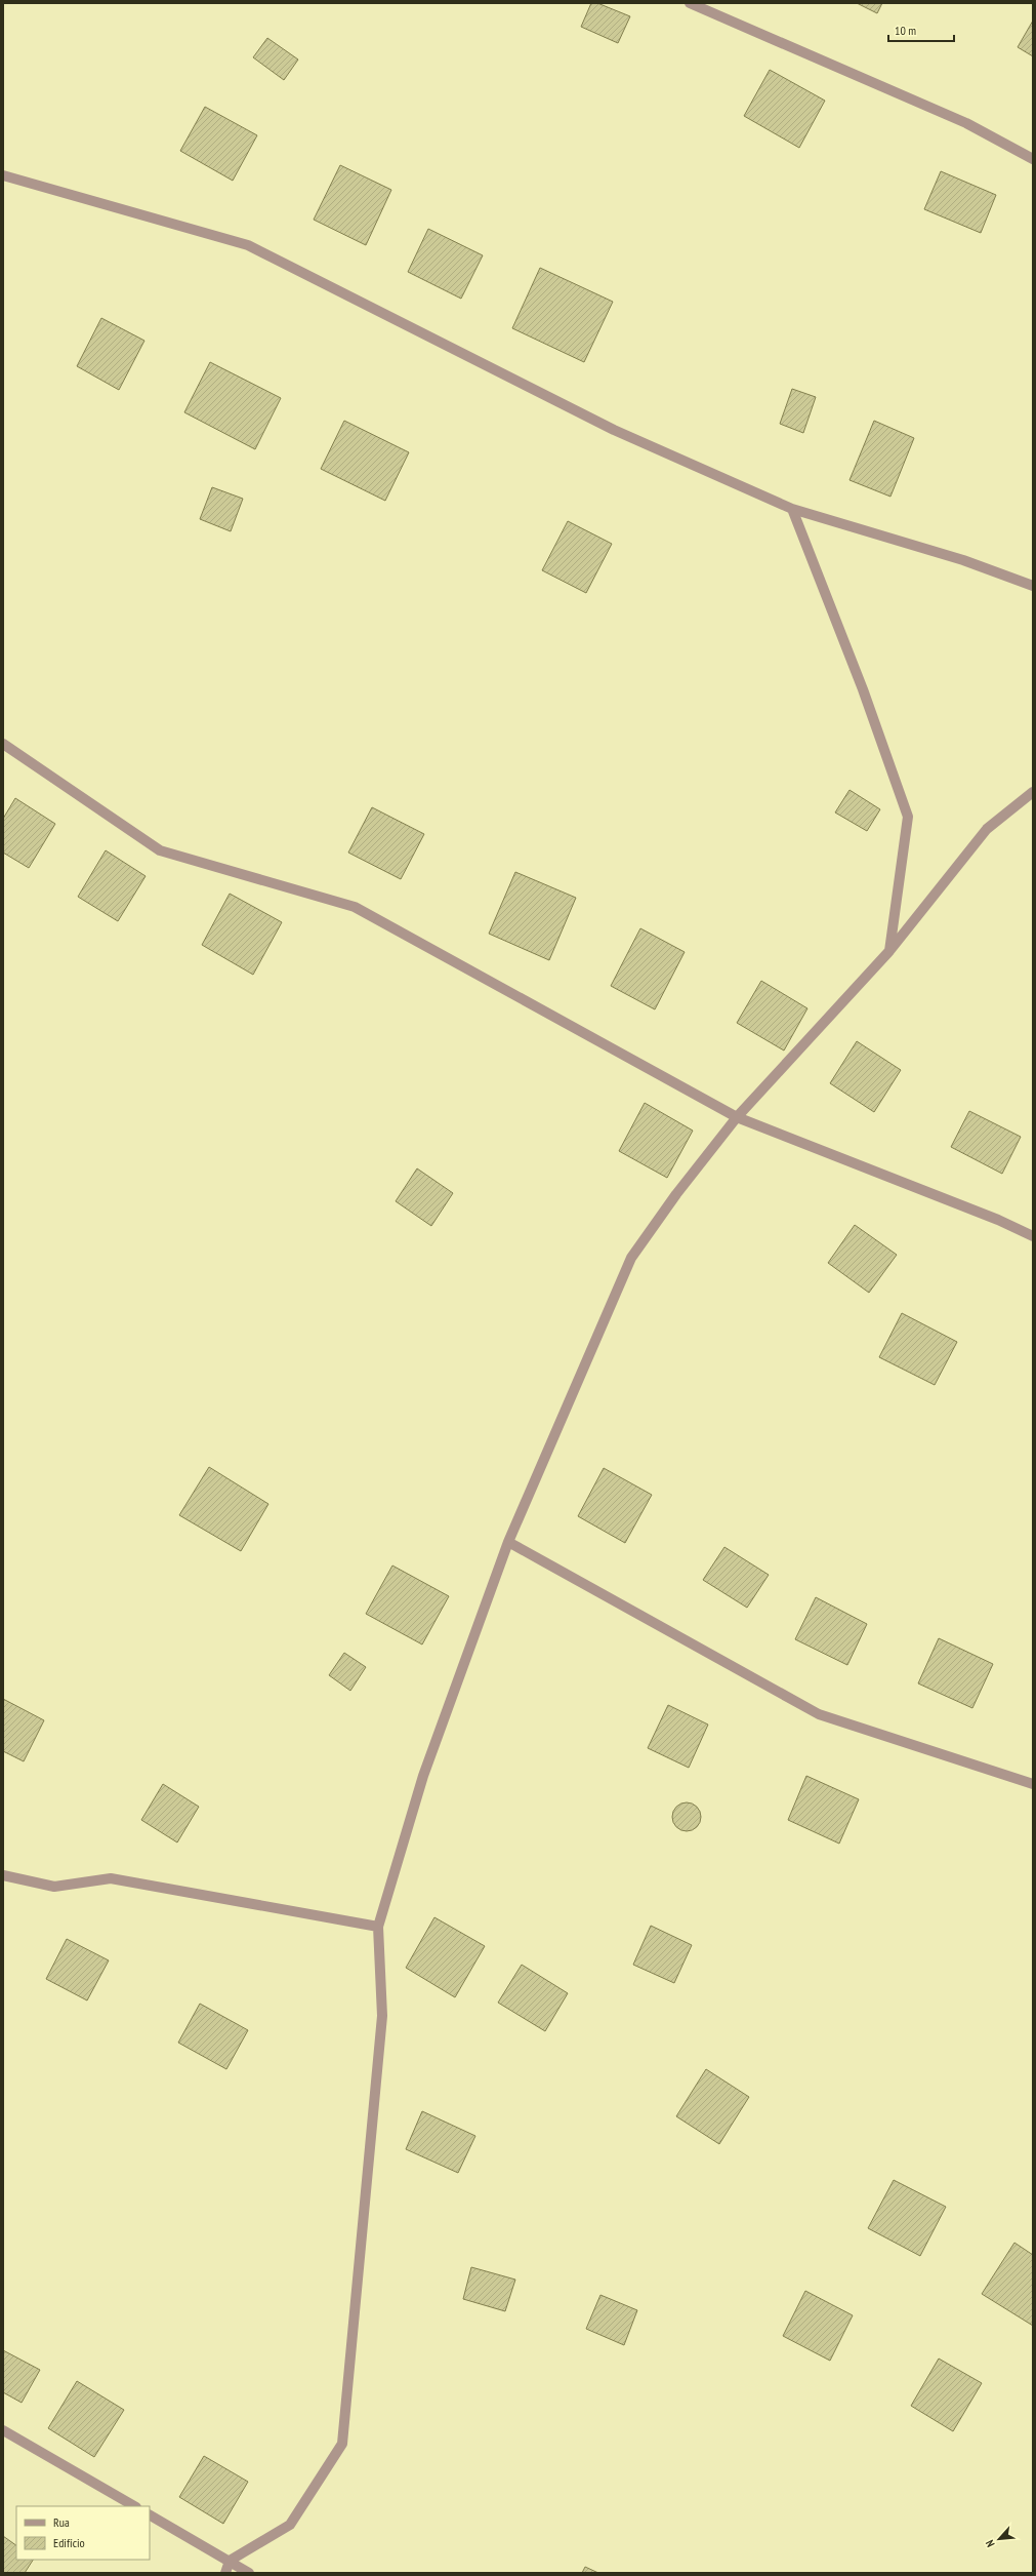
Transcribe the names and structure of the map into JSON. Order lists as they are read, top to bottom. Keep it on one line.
{"legend":["Rua","Edifício"],"scale_bar":"10 m","north":"bottom left"}
